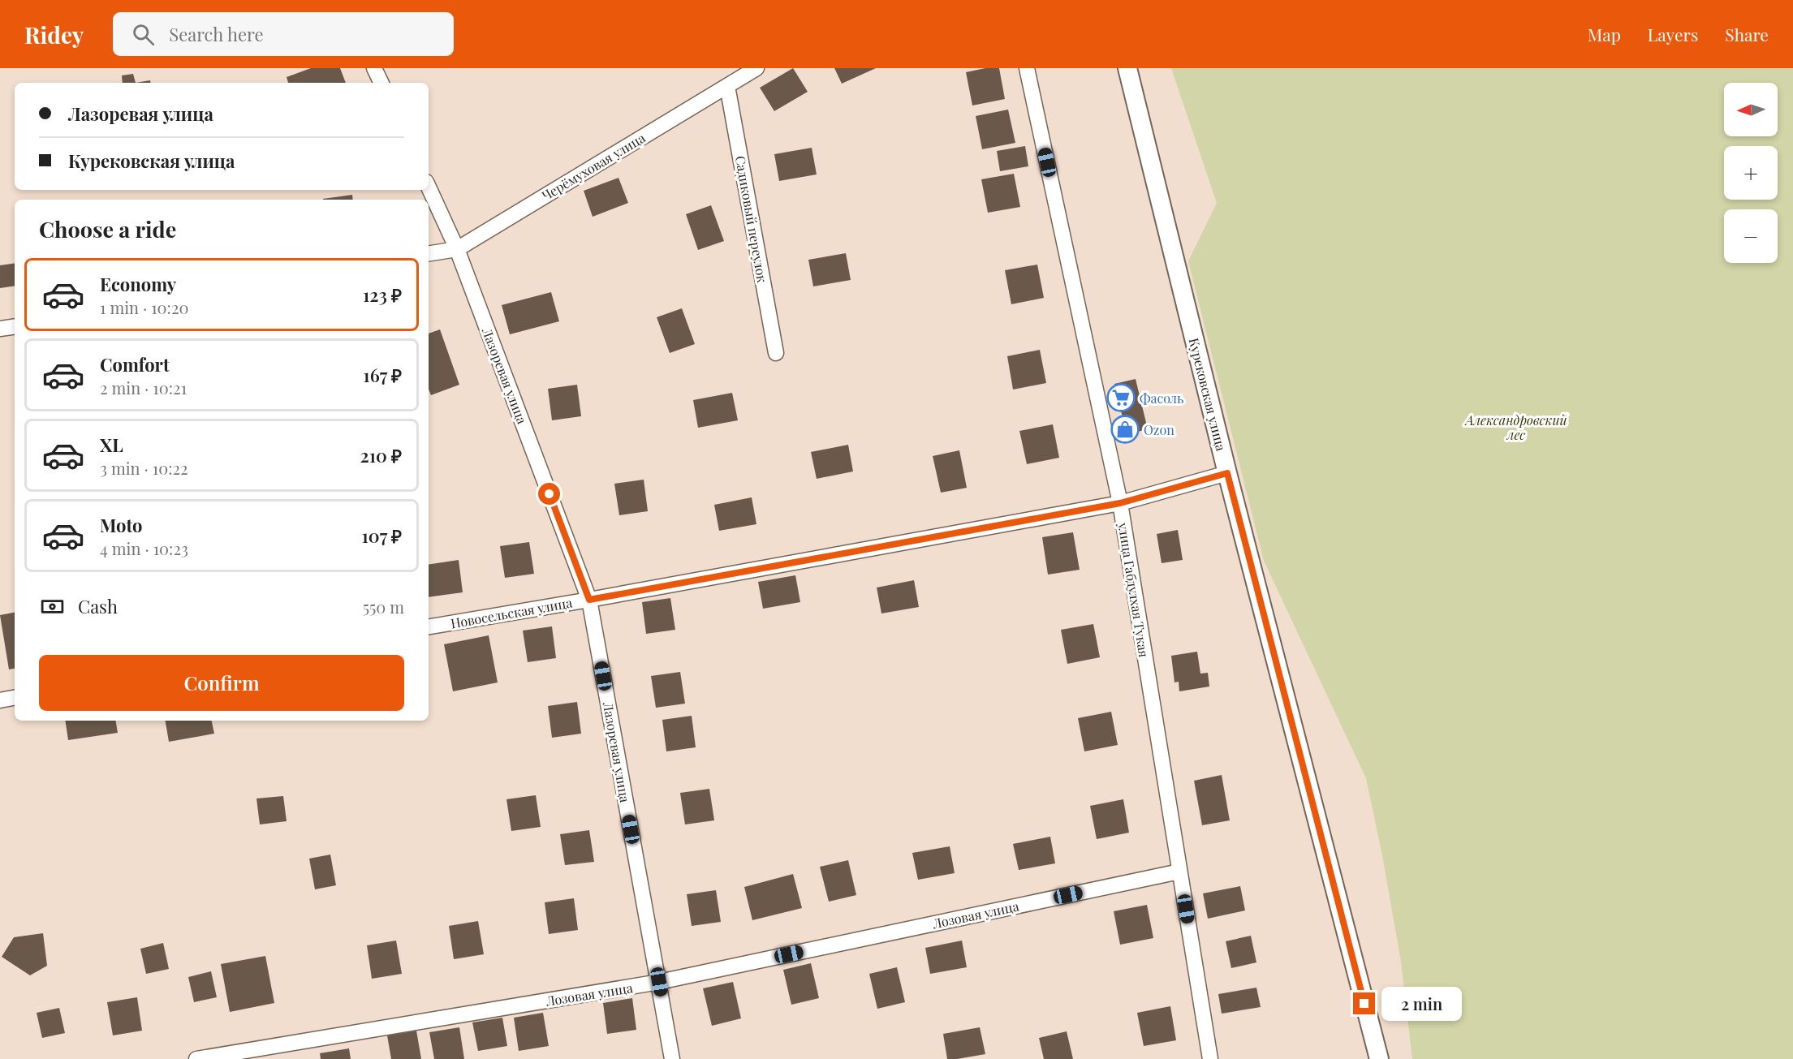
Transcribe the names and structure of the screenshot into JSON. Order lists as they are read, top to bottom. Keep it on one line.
{"streets":{"street":["Черёмуховая улица","Садиковый переулок","Лазоревая улица","Курековская улица","улица Габдулхая Тукая","Новосельская улица","Лозовая улица"]},"crossings":[["Черёмуховая улица","Садиковый переулок"],["Черёмуховая улица","Лазоревая улица"],["Лазоревая улица","Новосельская улица"],["Лазоревая улица","Лозовая улица"],["Курековская улица","Новосельская улица"],["улица Габдулхая Тукая","Новосельская улица"],["улица Габдулхая Тукая","Лозовая улица"]],"parks":["Александровский лес"],"places":{"supermarket":["Фасоль"],"shop":["Ozon"]},"north":"left","page":{"header":"Ridey","search":"Search here","nav":["Map","Layers","Share"],"map_buttons":["+","−"],"banner":["Лазоревая улица","Курековская улица"],"heading":"Choose a ride","list":[{"name":"Economy","note":"1 min · 10:20","value":"123 ₽"},{"name":"Comfort","note":"2 min · 10:21","value":"167 ₽"},{"name":"XL","note":"3 min · 10:22","value":"210 ₽"},{"name":"Moto","note":"4 min · 10:23","value":"107 ₽"}],"pay":["Cash","550 m"],"buttons":"Confirm","bubble":"2 min"}}
